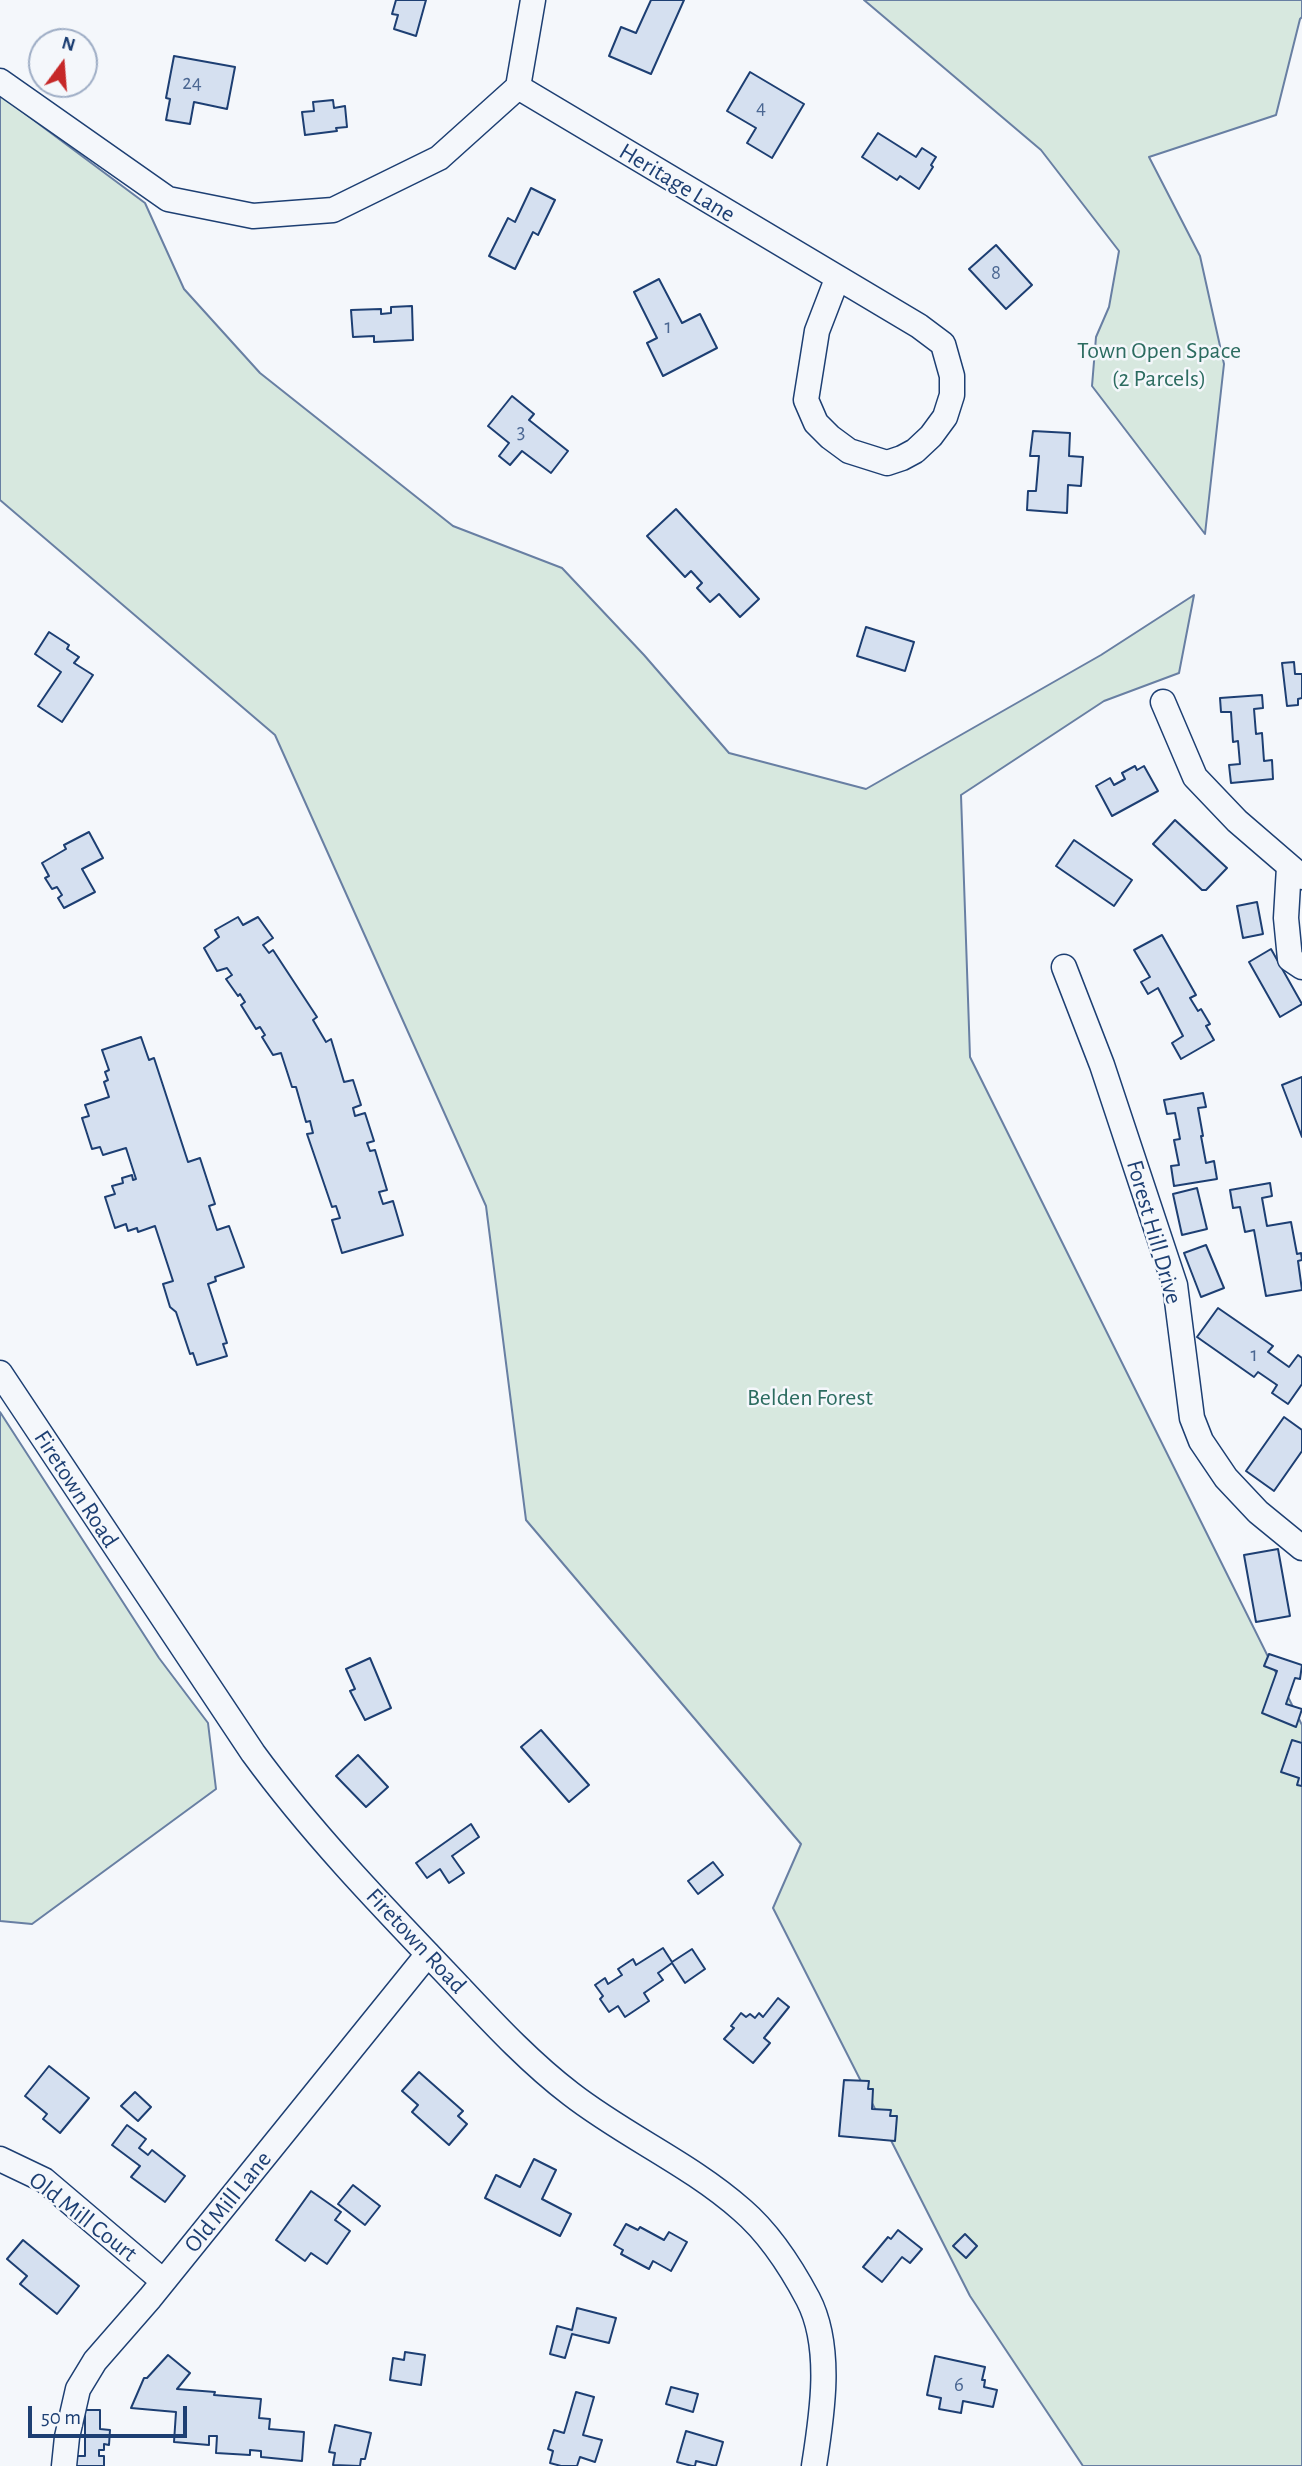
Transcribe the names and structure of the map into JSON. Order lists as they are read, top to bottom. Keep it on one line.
{"streets":{"street":["Heritage Lane","Forest Hill Drive","Firetown Road","Old Mill Lane","Old Mill Court"]},"crossings":[["Firetown Road","Old Mill Lane"],["Old Mill Lane","Old Mill Court"]],"parks":["Town Open Space (2 Parcels)","Belden Forest"],"house_numbers":["24","4","8","1","3","1","6"],"scale_bar":"50 m","north":"top"}
